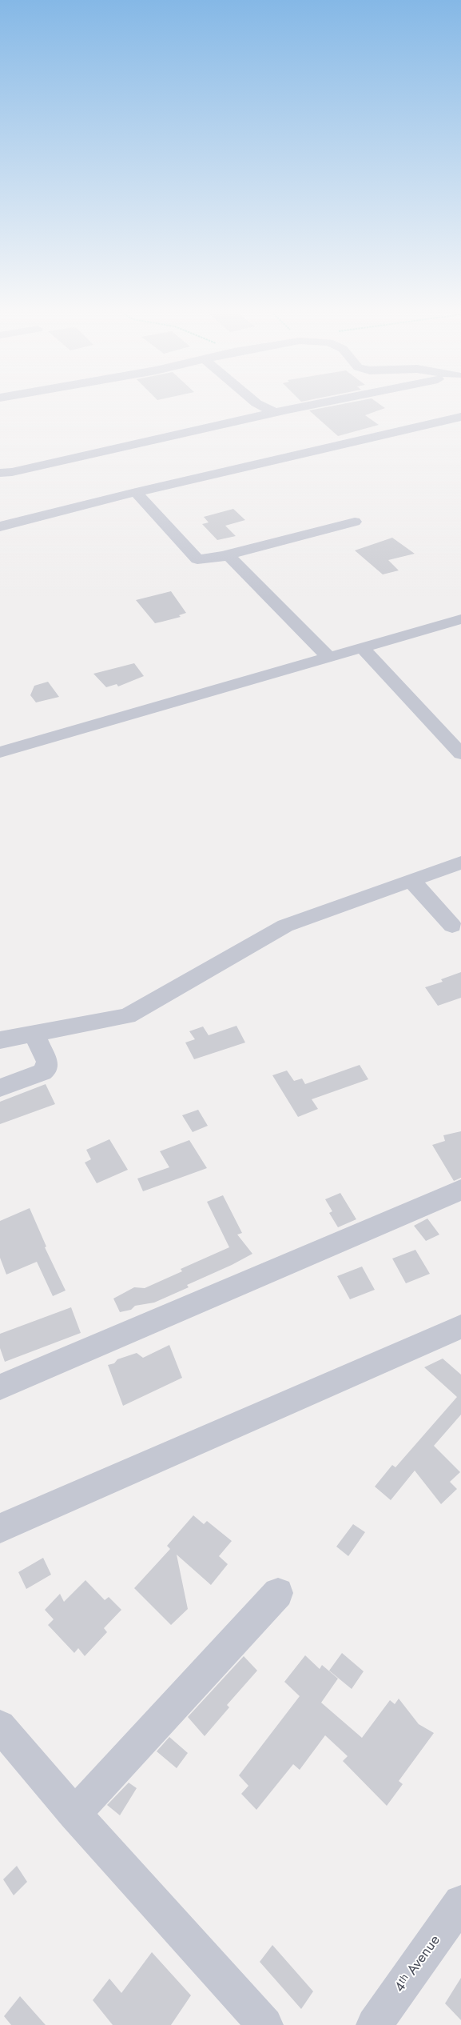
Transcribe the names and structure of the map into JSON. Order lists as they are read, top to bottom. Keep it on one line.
{"streets":{"street":["4ᵗʰ Avenue"]}}
